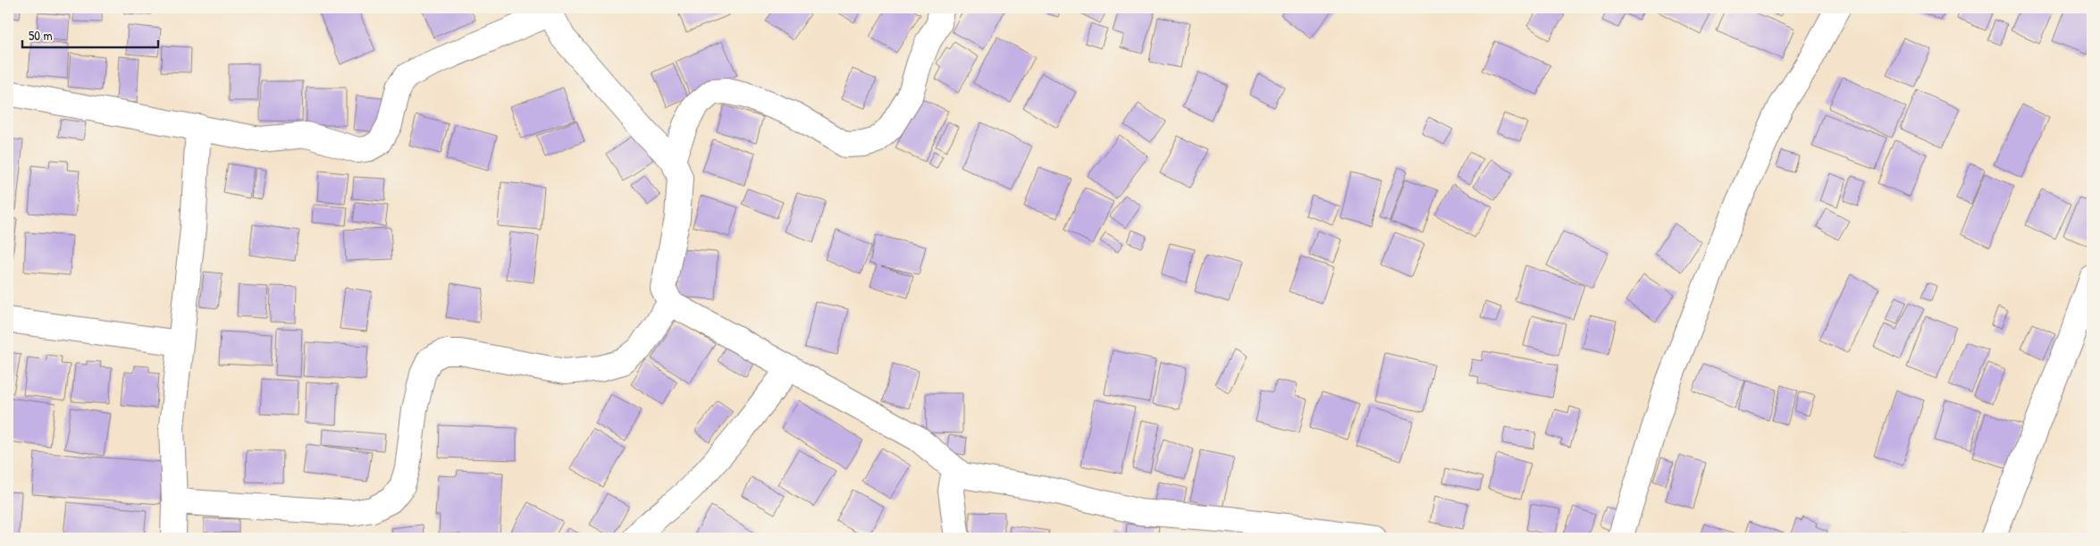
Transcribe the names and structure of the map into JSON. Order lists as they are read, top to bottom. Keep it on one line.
{"scale_bar":"50 m"}
